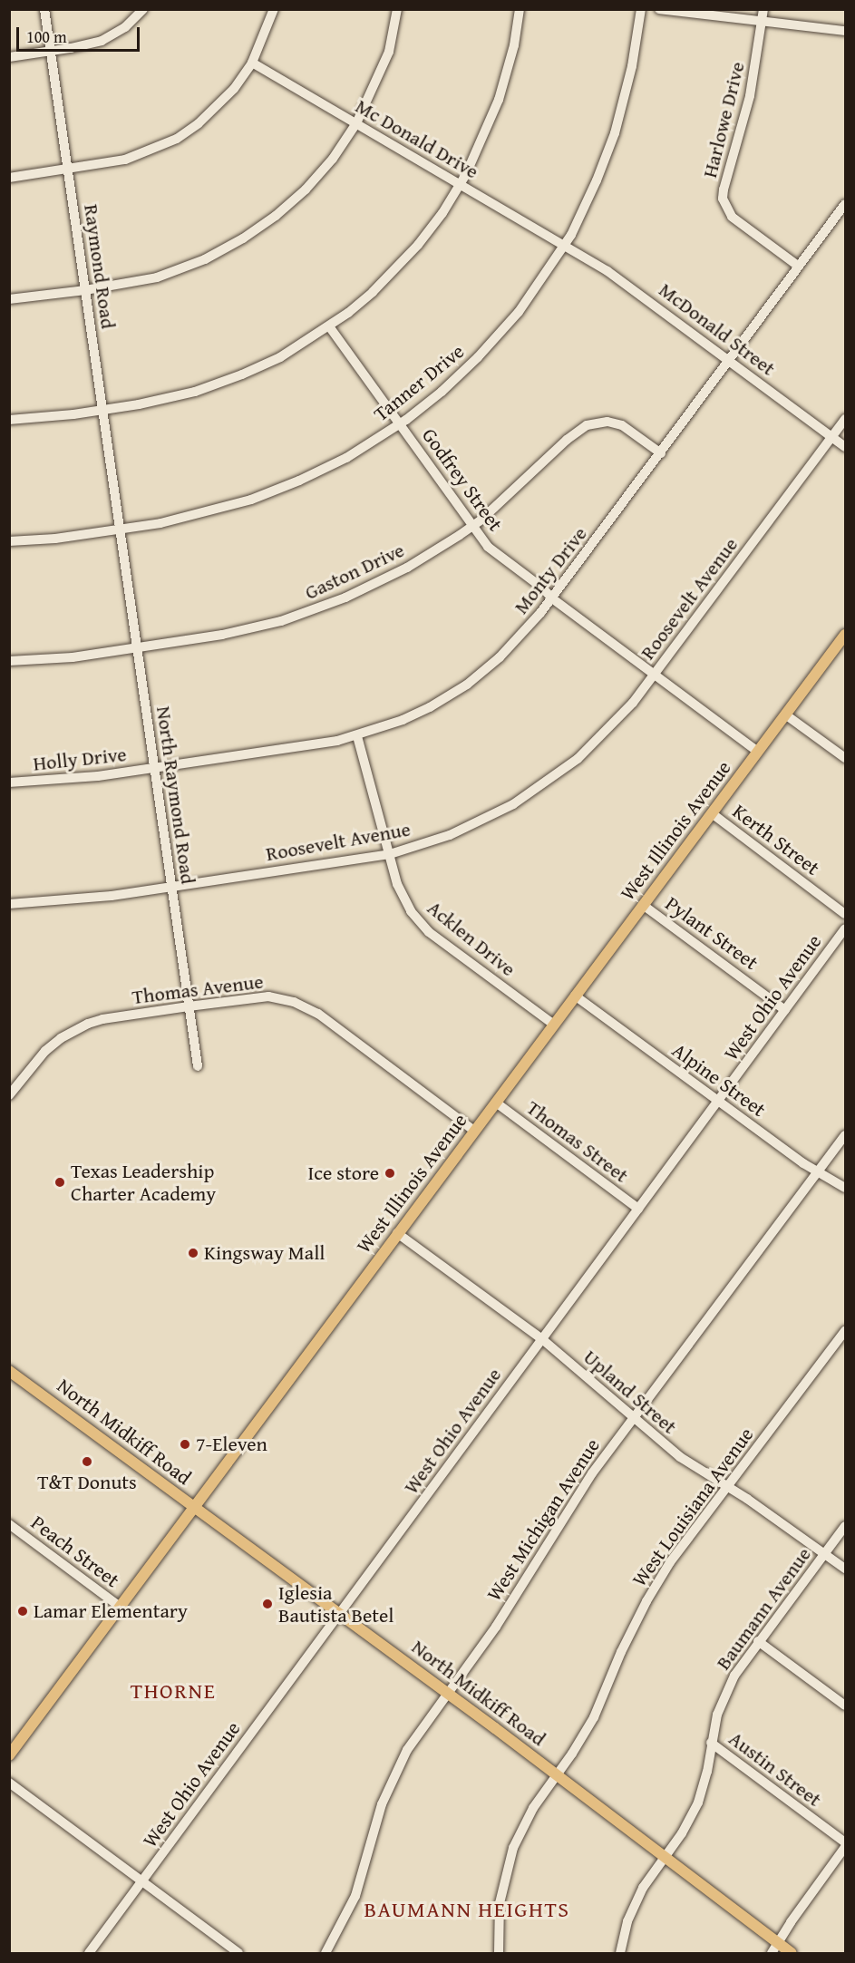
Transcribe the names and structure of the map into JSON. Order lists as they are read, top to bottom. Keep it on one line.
{"streets":{"main road":["West Illinois Avenue","North Midkiff Road"],"street":["Harlowe Drive","Mc Donald Drive","Raymond Road","McDonald Street","Tanner Drive","Godfrey Street","Monty Drive","Gaston Drive","Roosevelt Avenue","Holly Drive","North Raymond Road","Kerth Street","Pylant Street","Acklen Drive","Thomas Avenue","West Ohio Avenue","Alpine Street","Thomas Street","Upland Street","West Louisiana Avenue","West Michigan Avenue","Peach Street","Baumann Avenue","Austin Street"]},"crossings":[["Harlowe Drive","Monty Drive"],["Mc Donald Drive","McDonald Street"],["Mc Donald Drive","Tanner Drive"],["Raymond Road","Tanner Drive"],["Raymond Road","North Raymond Road"],["McDonald Street","Tanner Drive"],["McDonald Street","Monty Drive"],["McDonald Street","Roosevelt Avenue"],["Tanner Drive","Godfrey Street"],["Tanner Drive","North Raymond Road"],["Godfrey Street","Monty Drive"],["Godfrey Street","Gaston Drive"],["Godfrey Street","Roosevelt Avenue"],["Godfrey Street","West Illinois Avenue"],["Monty Drive","Gaston Drive"],["Monty Drive","Holly Drive"],["Monty Drive","North Raymond Road"],["Monty Drive","Acklen Drive"],["Gaston Drive","North Raymond Road"],["Roosevelt Avenue","North Raymond Road"],["Roosevelt Avenue","Acklen Drive"],["Holly Drive","North Raymond Road"],["North Raymond Road","Thomas Avenue"],["West Illinois Avenue","Kerth Street"],["West Illinois Avenue","Pylant Street"],["West Illinois Avenue","Acklen Drive"],["West Illinois Avenue","Thomas Avenue"],["West Illinois Avenue","Alpine Street"],["West Illinois Avenue","Thomas Street"],["West Illinois Avenue","Upland Street"],["West Illinois Avenue","North Midkiff Road"],["West Illinois Avenue","Peach Street"],["Pylant Street","West Ohio Avenue"],["West Ohio Avenue","Alpine Street"],["West Ohio Avenue","Thomas Street"],["West Ohio Avenue","Upland Street"],["West Ohio Avenue","North Midkiff Road"],["Alpine Street","West Michigan Avenue"],["Upland Street","West Louisiana Avenue"],["Upland Street","West Michigan Avenue"],["Upland Street","Baumann Avenue"],["North Midkiff Road","West Louisiana Avenue"],["North Midkiff Road","West Michigan Avenue"],["North Midkiff Road","Baumann Avenue"],["Baumann Avenue","Austin Street"]],"districts":["THORNE","BAUMANN HEIGHTS"],"places":["Ice store","Texas Leadership Charter Academy","Kingsway Mall","7-Eleven","T&T Donuts","Iglesia Bautista Betel","Lamar Elementary"],"scale_bar":"100 m"}
